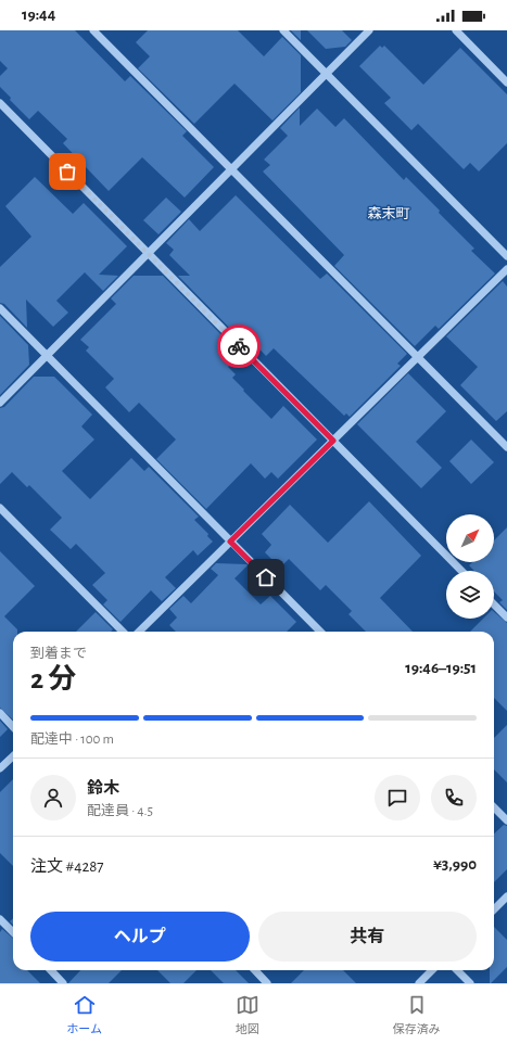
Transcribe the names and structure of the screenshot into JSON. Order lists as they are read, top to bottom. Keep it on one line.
{"districts":["森末町"],"north":"top right","page":{"status":"19:44","heading":["2 分","到着まで","19:46–19:51"],"panel":["鈴木","配達員 · 4.5","注文 #4287","¥3,990"],"bar":"配達中 · 100 m","buttons":["ヘルプ","共有"],"tabs":["ホーム","地図","保存済み"]}}
